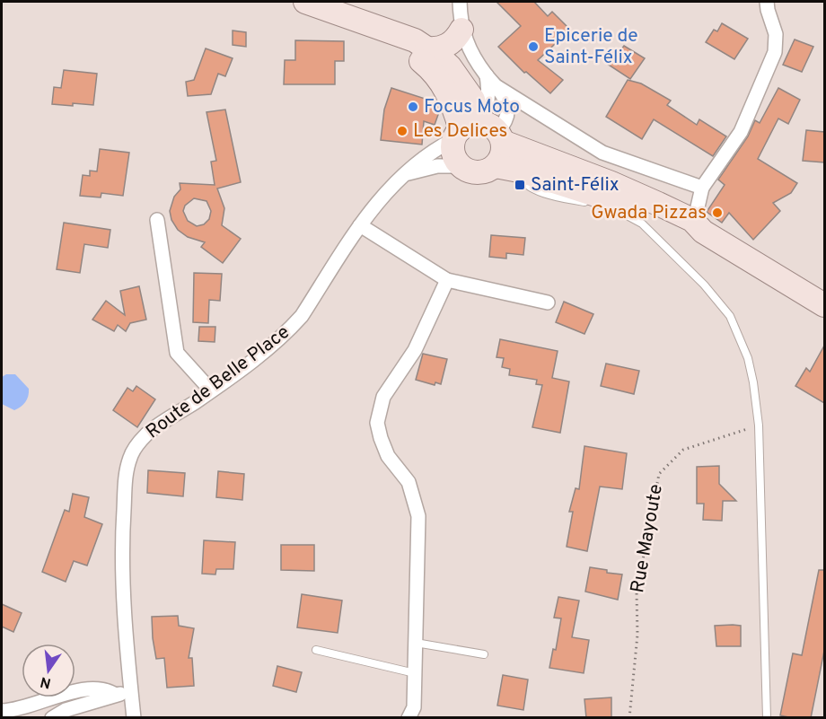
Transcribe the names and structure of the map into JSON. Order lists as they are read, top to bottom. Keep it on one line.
{"streets":{"street":["Route de Belle Place"],"path":["Rue Mayoute"]},"places":{"other":["Epicerie de Saint-Félix","Focus Moto","Les Delices","Gwada Pizzas"],"transit":["Saint-Félix"]},"north":"bottom"}
